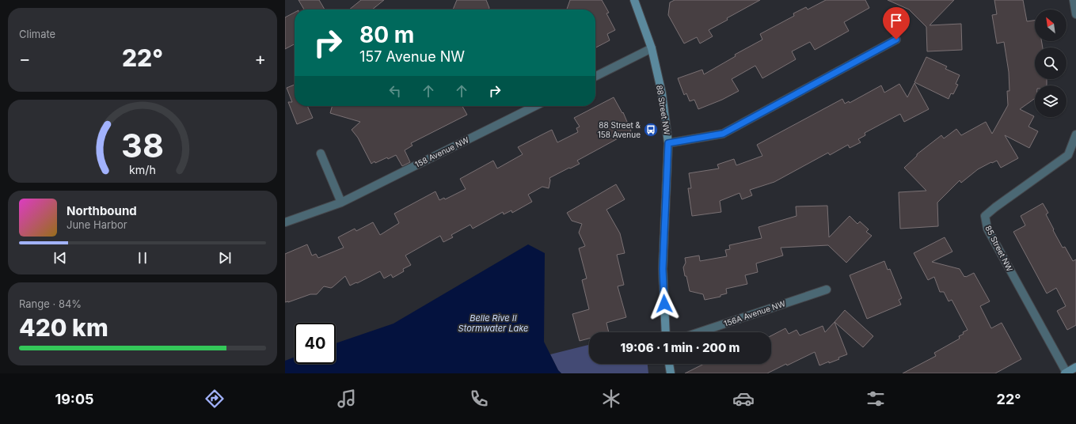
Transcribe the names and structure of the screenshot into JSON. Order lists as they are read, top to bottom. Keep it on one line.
{"streets":{"street":["88 Street NW","158 Avenue NW","85 Street NW","156A Avenue NW"]},"water":["Belle Rive II Stormwater Lake"],"places":{"bus stop":["88 Street & 158 Avenue"]},"north":"top left","page":{"tile":["Climate",["Range · 84%","420 km"]],"turn":["80 m","157 Avenue NW"],"heat":["−","22°","+"],"song":["Northbound","June Harbor"],"limit":"40","trip":"19:06 · 1 min · 200 m","tabs":["19:05","22°"],"gauge":["38","km/h"]}}
